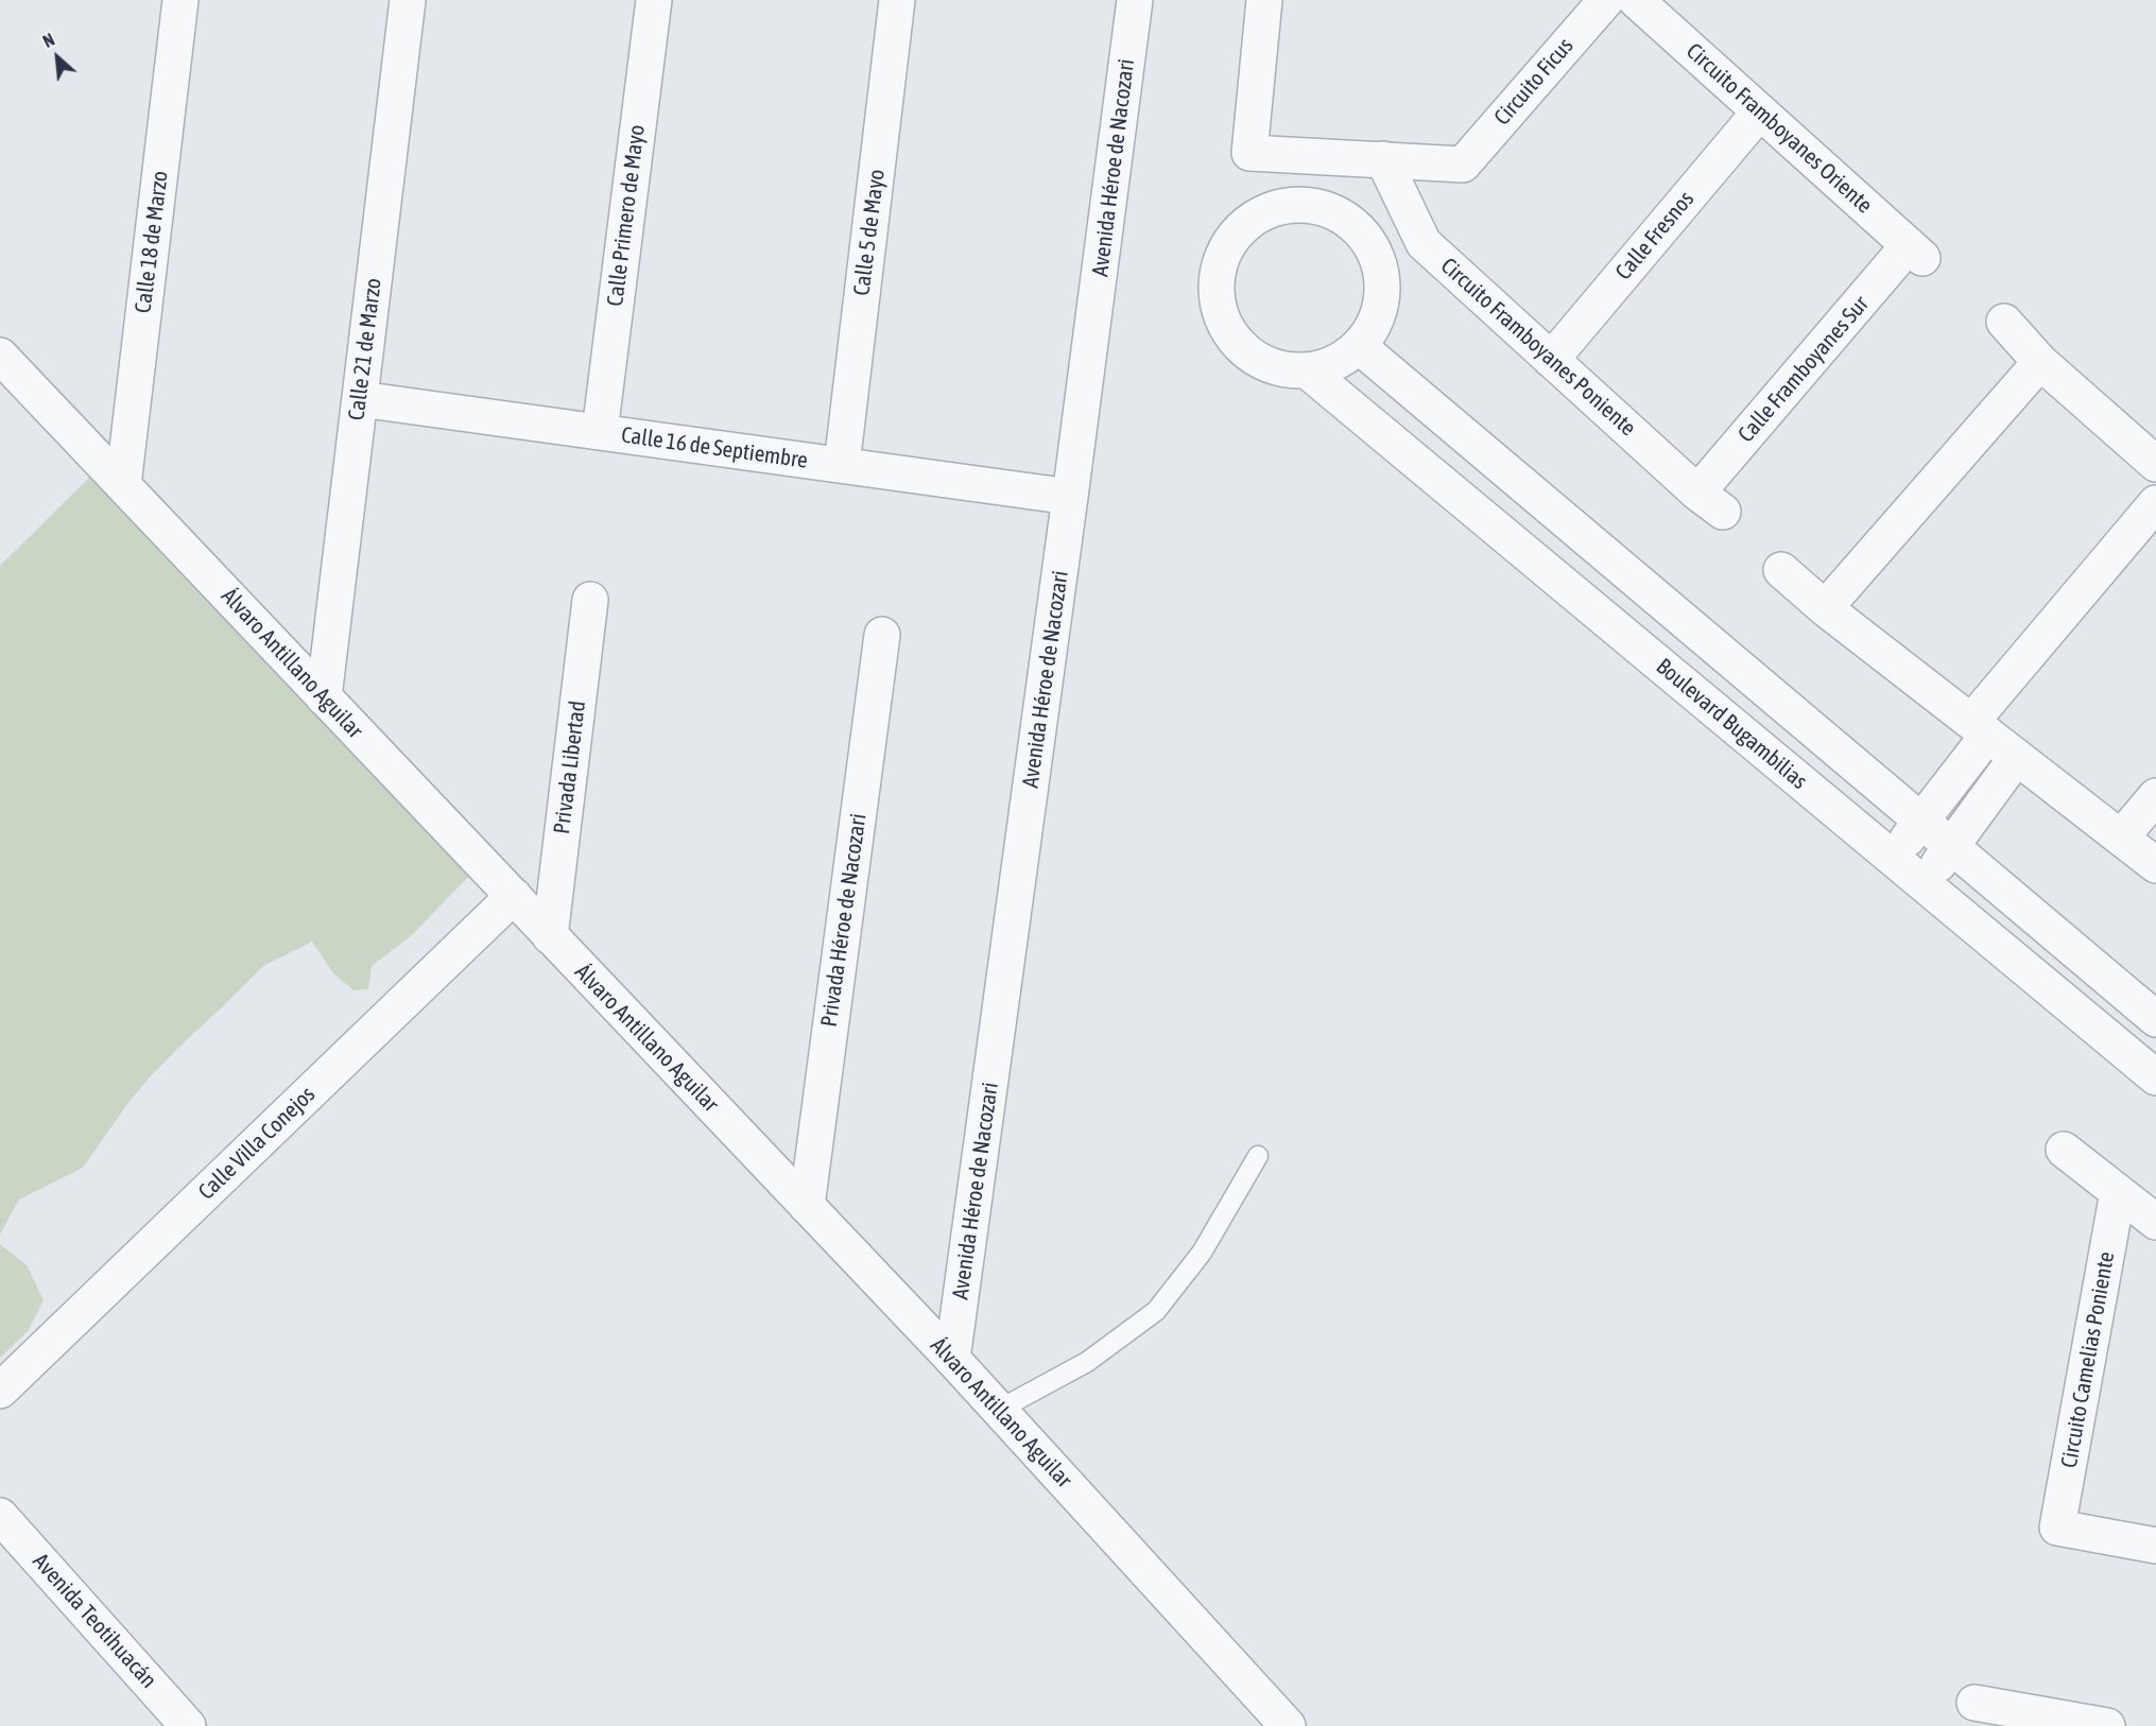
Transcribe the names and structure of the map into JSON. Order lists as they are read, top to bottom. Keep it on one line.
{"streets":{"street":["Circuito Ficus","Circuito Framboyanes Oriente","Avenida Héroe de Nacozari","Calle Primero de Mayo","Calle 5 de Mayo","Calle Fresnos","Calle 18 de Marzo","Circuito Framboyanes Poniente","Calle 21 de Marzo","Calle Framboyanes Sur","Calle 16 de Septiembre","Álvaro Antillano Aguilar","Boulevard Bugambilias","Privada Libertad","Privada Héroe de Nacozari","Calle Villa Conejos","Circuito Camelias Poniente","Avenida Teotihuacán"]},"crossings":[["Circuito Ficus","Circuito Framboyanes Poniente"],["Circuito Framboyanes Oriente","Calle Fresnos"],["Circuito Framboyanes Oriente","Calle Framboyanes Sur"],["Avenida Héroe de Nacozari","Calle 16 de Septiembre"],["Avenida Héroe de Nacozari","Álvaro Antillano Aguilar"],["Calle Primero de Mayo","Calle 16 de Septiembre"],["Calle 5 de Mayo","Calle 16 de Septiembre"],["Calle Fresnos","Circuito Framboyanes Poniente"],["Calle 18 de Marzo","Álvaro Antillano Aguilar"],["Circuito Framboyanes Poniente","Calle Framboyanes Sur"],["Calle 21 de Marzo","Calle 16 de Septiembre"],["Calle 21 de Marzo","Álvaro Antillano Aguilar"],["Álvaro Antillano Aguilar","Privada Libertad"],["Álvaro Antillano Aguilar","Privada Héroe de Nacozari"],["Álvaro Antillano Aguilar","Calle Villa Conejos"]],"north":"top left"}
